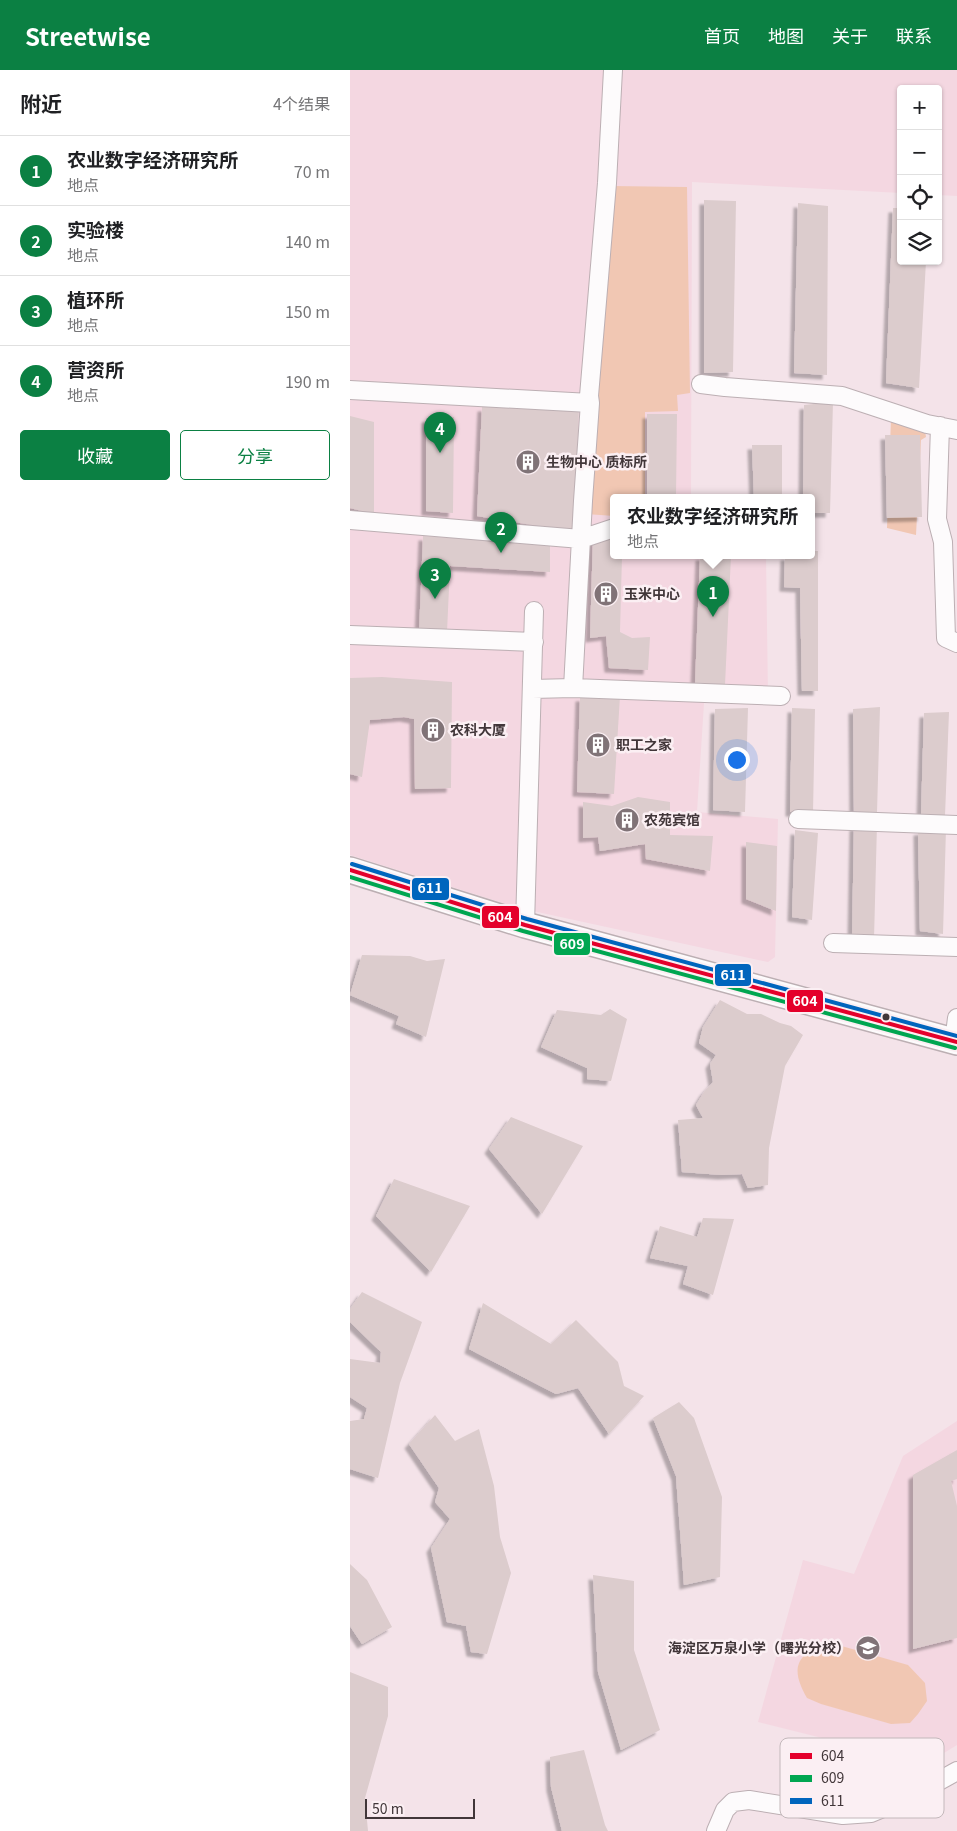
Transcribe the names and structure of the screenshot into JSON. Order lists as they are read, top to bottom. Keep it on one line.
{"places":{"building":["生物中心 质标所","玉米中心","农科大厦","职工之家","农苑宾馆"],"school or university":["海淀区万泉小学（曙光分校）"]},"lines":["transit line 611","transit line 604","transit line 609"],"legend":["604","609","611"],"scale_bar":"50 m","page":{"header":"Streetwise","nav":["首页","地图","关于","联系"],"heading":["附近","4个结果"],"map_buttons":["+","−"],"list":[{"mark":"1","name":"农业数字经济研究所","note":"地点","value":"70 m"},{"mark":"2","name":"实验楼","note":"地点","value":"140 m"},{"mark":"3","name":"植环所","note":"地点","value":"150 m"},{"mark":"4","name":"营资所","note":"地点","value":"190 m"}],"pins":["4","2","3","1"],"buttons":["收藏","分享"],"popup":["农业数字经济研究所","地点"],"scale":"50 m"}}
